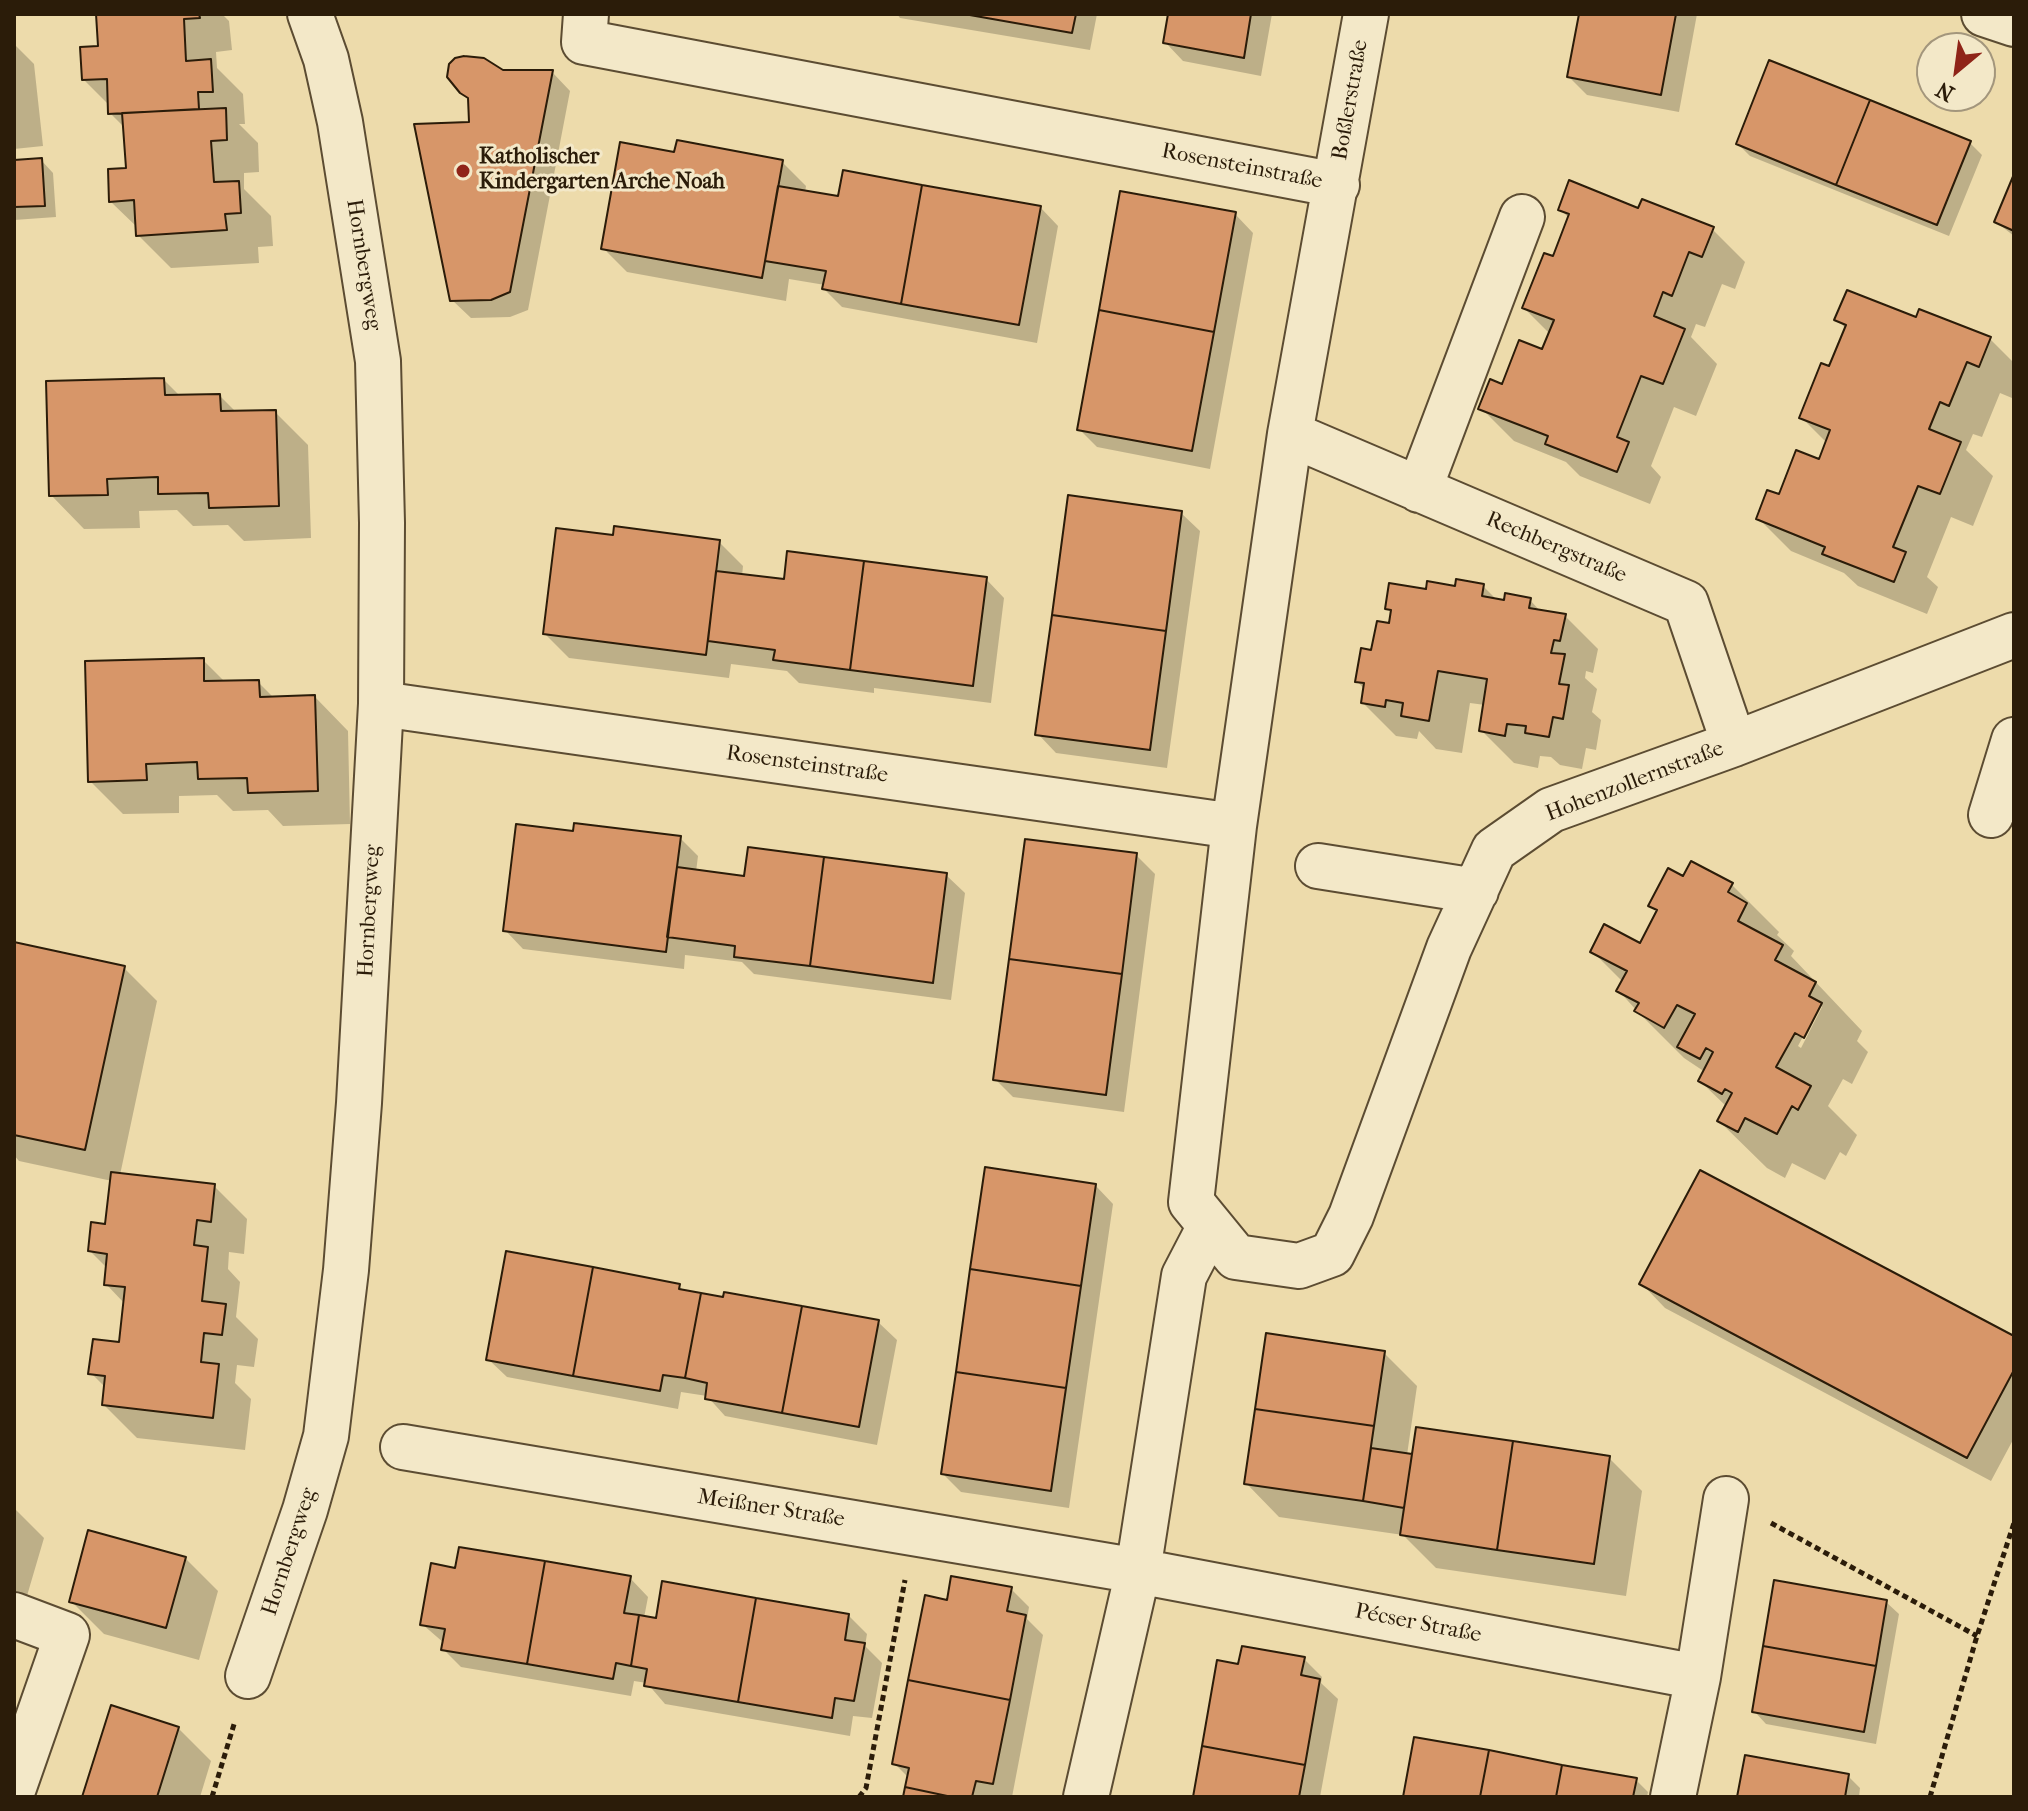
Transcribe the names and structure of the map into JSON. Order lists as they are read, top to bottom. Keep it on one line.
{"streets":{"street":["Boßlerstraße","Rosensteinstraße","Hornbergweg","Rechbergstraße","Hohenzollernstraße","Meißner Straße","Pécser Straße"]},"crossings":[["Boßlerstraße","Rosensteinstraße"],["Rosensteinstraße","Hornbergweg"],["Rosensteinstraße","Rechbergstraße"],["Rosensteinstraße","Hohenzollernstraße"],["Rechbergstraße","Hohenzollernstraße"],["Meißner Straße","Pécser Straße"]],"places":["Katholischer Kindergarten Arche Noah"],"north":"bottom left"}
